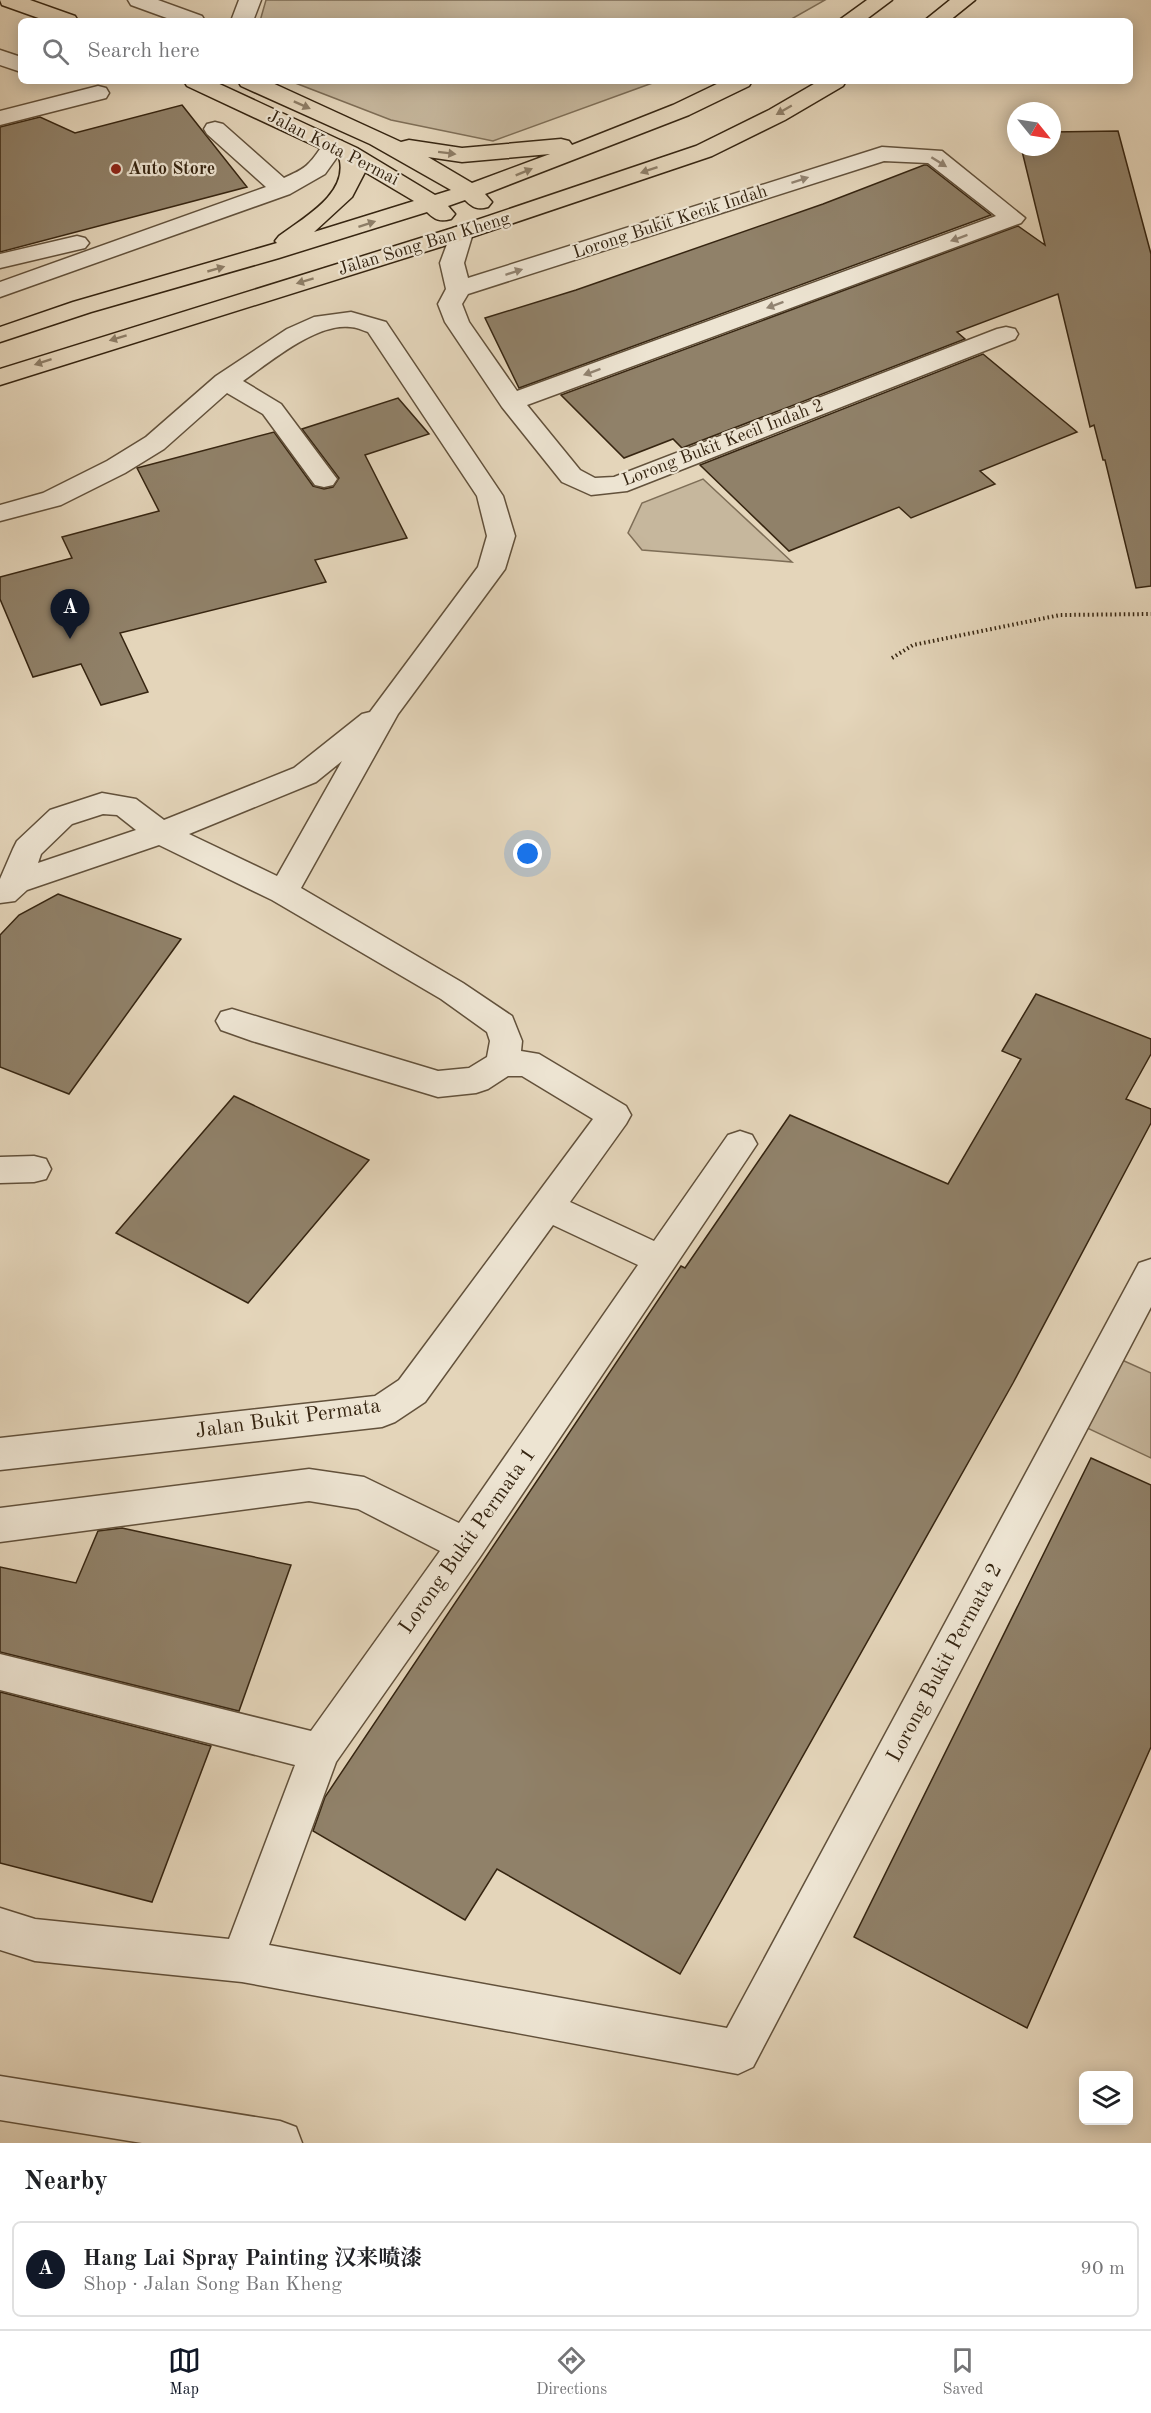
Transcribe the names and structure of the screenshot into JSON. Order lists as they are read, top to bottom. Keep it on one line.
{"streets":{"main road":["Jalan Kota Permai","Jalan Song Ban Kheng"],"street":["Lorong Bukit Kecik Indah","Lorong Bukit Kecil Indah 2","Jalan Bukit Permata","Lorong Bukit Permata 1","Lorong Bukit Permata 2"]},"crossings":[["Jalan Kota Permai","Jalan Song Ban Kheng"],["Jalan Kota Permai","Lorong Bukit Kecil Indah 2"],["Lorong Bukit Kecik Indah","Lorong Bukit Kecil Indah 2"],["Jalan Song Ban Kheng","Lorong Bukit Kecil Indah 2"],["Lorong Bukit Permata 1","Lorong Bukit Permata 2"]],"places":["Auto Store"],"north":"bottom right","page":{"search":"Search here","pins":"A","heading":"Nearby","list":[{"mark":"A","name":"Hang Lai Spray Painting 汉来喷漆","note":"Shop · Jalan Song Ban Kheng","value":"90 m"}],"nav":["Map","Directions","Saved"]}}
